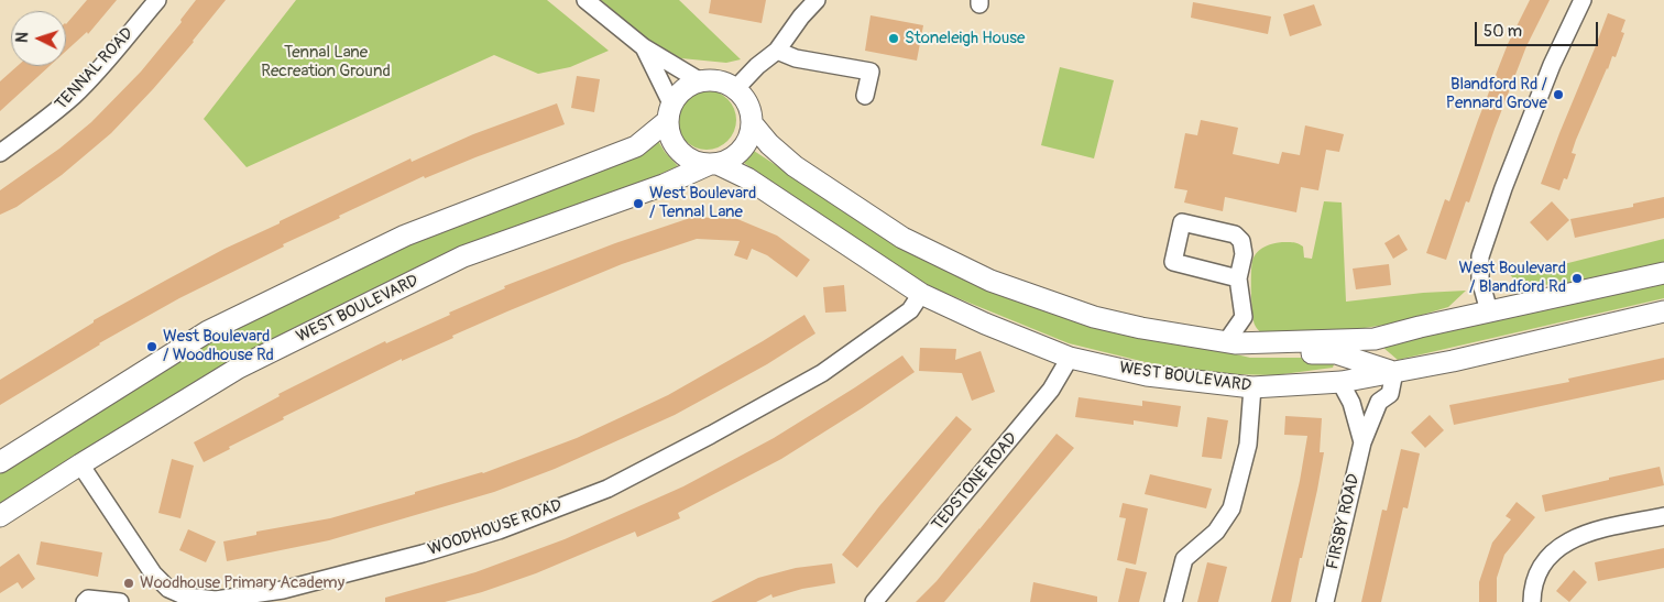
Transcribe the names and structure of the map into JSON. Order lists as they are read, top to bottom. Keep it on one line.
{"streets":{"main road":["WEST BOULEVARD"],"street":["TENNAL ROAD","TEDSTONE ROAD","FIRSBY ROAD","WOODHOUSE ROAD"]},"crossings":[["WEST BOULEVARD","TEDSTONE ROAD"],["WEST BOULEVARD","FIRSBY ROAD"],["WEST BOULEVARD","WOODHOUSE ROAD"]],"parks":["Tennal Lane Recreation Ground"],"places":["Stoneleigh House","Blandford Rd / Pennard Grove","West Boulevard / Tennal Lane","West Boulevard / Blandford Rd","West Boulevard / Woodhouse Rd","Woodhouse Primary Academy"],"scale_bar":"50 m","north":"left"}
